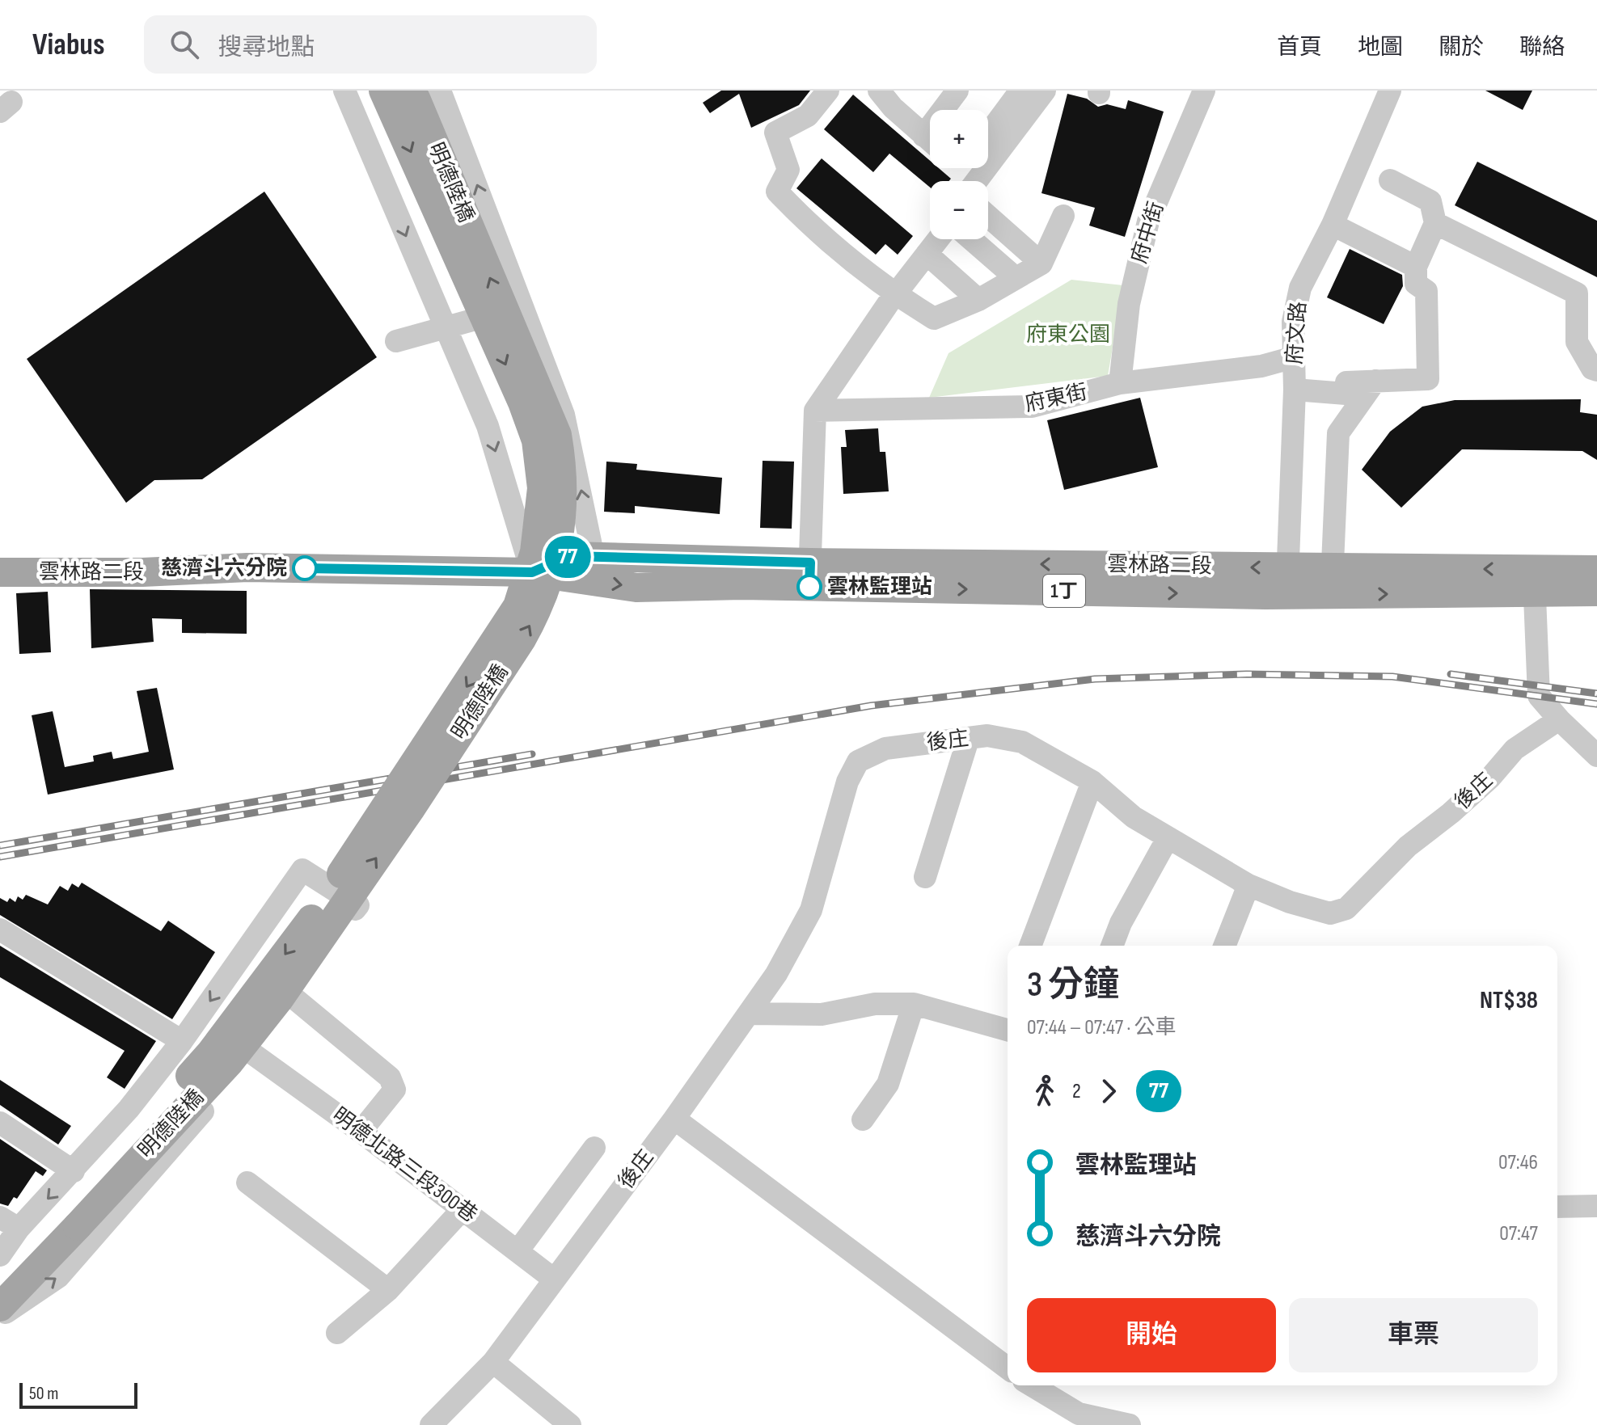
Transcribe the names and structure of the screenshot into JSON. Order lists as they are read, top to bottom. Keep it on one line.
{"streets":{"main road":["明德陸橋","雲林路二段","1丁"],"street":["府中街","府文路","府東街","後庄","明德北路三段300巷"]},"crossings":[["府中街","府東街"],["府文路","府東街"],["府文路","雲林路二段"],["後庄","明德北路三段300巷"]],"parks":["府東公園"],"places":["慈濟斗六分院","雲林監理站"],"lines":["bus line 77"],"scale_bar":"50 m","page":{"header":"Viabus","search":"搜尋地點","nav":["首頁","地圖","關於","聯絡"],"on_map":"77","map_buttons":["+","−"],"heading":["3 分鐘","07:44 – 07:47 · 公車","NT$38"],"legs":["2","77"],"list":[{"name":"雲林監理站","value":"07:46"},{"name":"慈濟斗六分院","value":"07:47"}],"buttons":["開始","車票"],"scale":"50 m"}}
